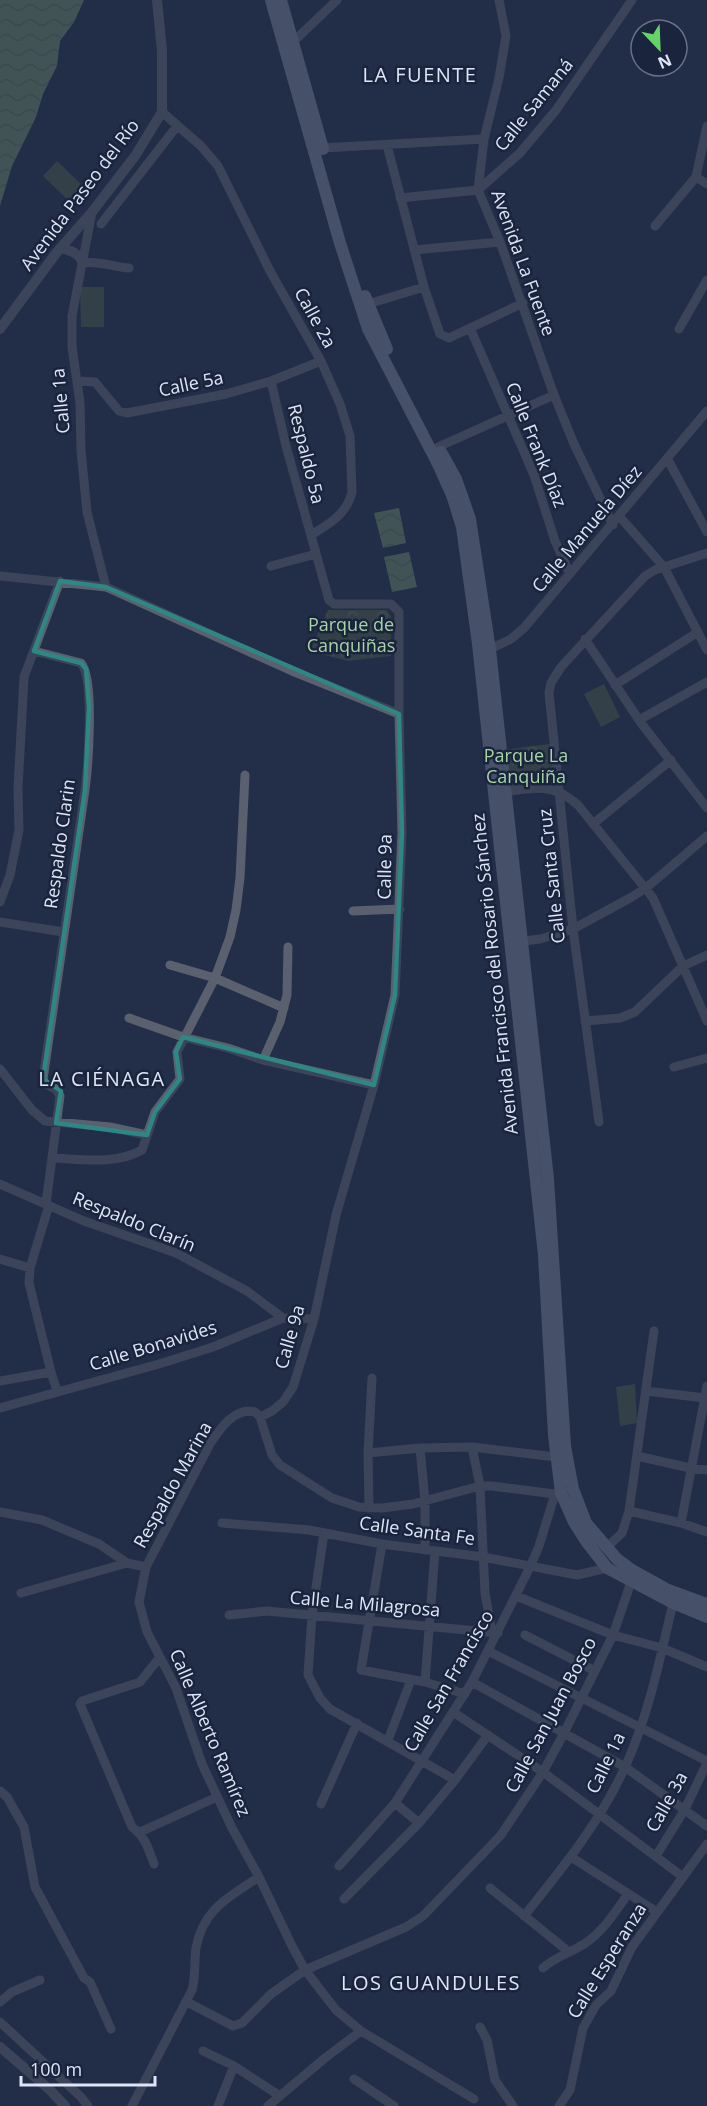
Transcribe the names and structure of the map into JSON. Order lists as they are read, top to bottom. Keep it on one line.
{"streets":{"main road":["Avenida Francisco del Rosario Sánchez"],"street":["Calle Samaná","Avenida Paseo del Río","Avenida La Fuente","Calle 2a","Calle 5a","Calle 1a","Calle Frank Díaz","Respaldo 5a","Calle Manuela Díez","Respaldo Clarin","Calle 9a","Calle Santa Cruz","Respaldo Clarín","Calle Bonavides","Respaldo Marina","Calle Santa Fe","Calle La Milagrosa","Calle San Francisco","Calle San Juan Bosco","Calle Alberto Ramírez","Calle 3a","Calle Esperanza"]},"crossings":[["Calle Samaná","Avenida La Fuente"],["Avenida Paseo del Río","Calle 2a"],["Avenida Paseo del Río","Calle 1a"],["Avenida La Fuente","Calle Manuela Díez"],["Calle 2a","Calle 5a"],["Calle 2a","Respaldo 5a"],["Calle 5a","Calle 1a"],["Calle 5a","Respaldo 5a"],["Calle 1a","Avenida Francisco del Rosario Sánchez"],["Calle Frank Díaz","Calle Manuela Díez"],["Respaldo 5a","Calle 9a"],["Calle Manuela Díez","Avenida Francisco del Rosario Sánchez"],["Calle 9a","Calle Bonavides"],["Calle 9a","Respaldo Marina"],["Avenida Francisco del Rosario Sánchez","Calle Santa Fe"],["Avenida Francisco del Rosario Sánchez","Calle San Francisco"],["Avenida Francisco del Rosario Sánchez","Calle San Juan Bosco"],["Respaldo Clarín","Calle Bonavides"],["Respaldo Marina","Calle Alberto Ramírez"],["Calle Santa Fe","Calle San Francisco"],["Calle La Milagrosa","Calle San Francisco"],["Calle San Juan Bosco","Calle Alberto Ramírez"]],"districts":["LA FUENTE","LA CIÉNAGA","LOS GUANDULES"],"parks":["Parque de Canquiñas","Parque La Canquiña"],"scale_bar":"100 m","north":"bottom right"}
